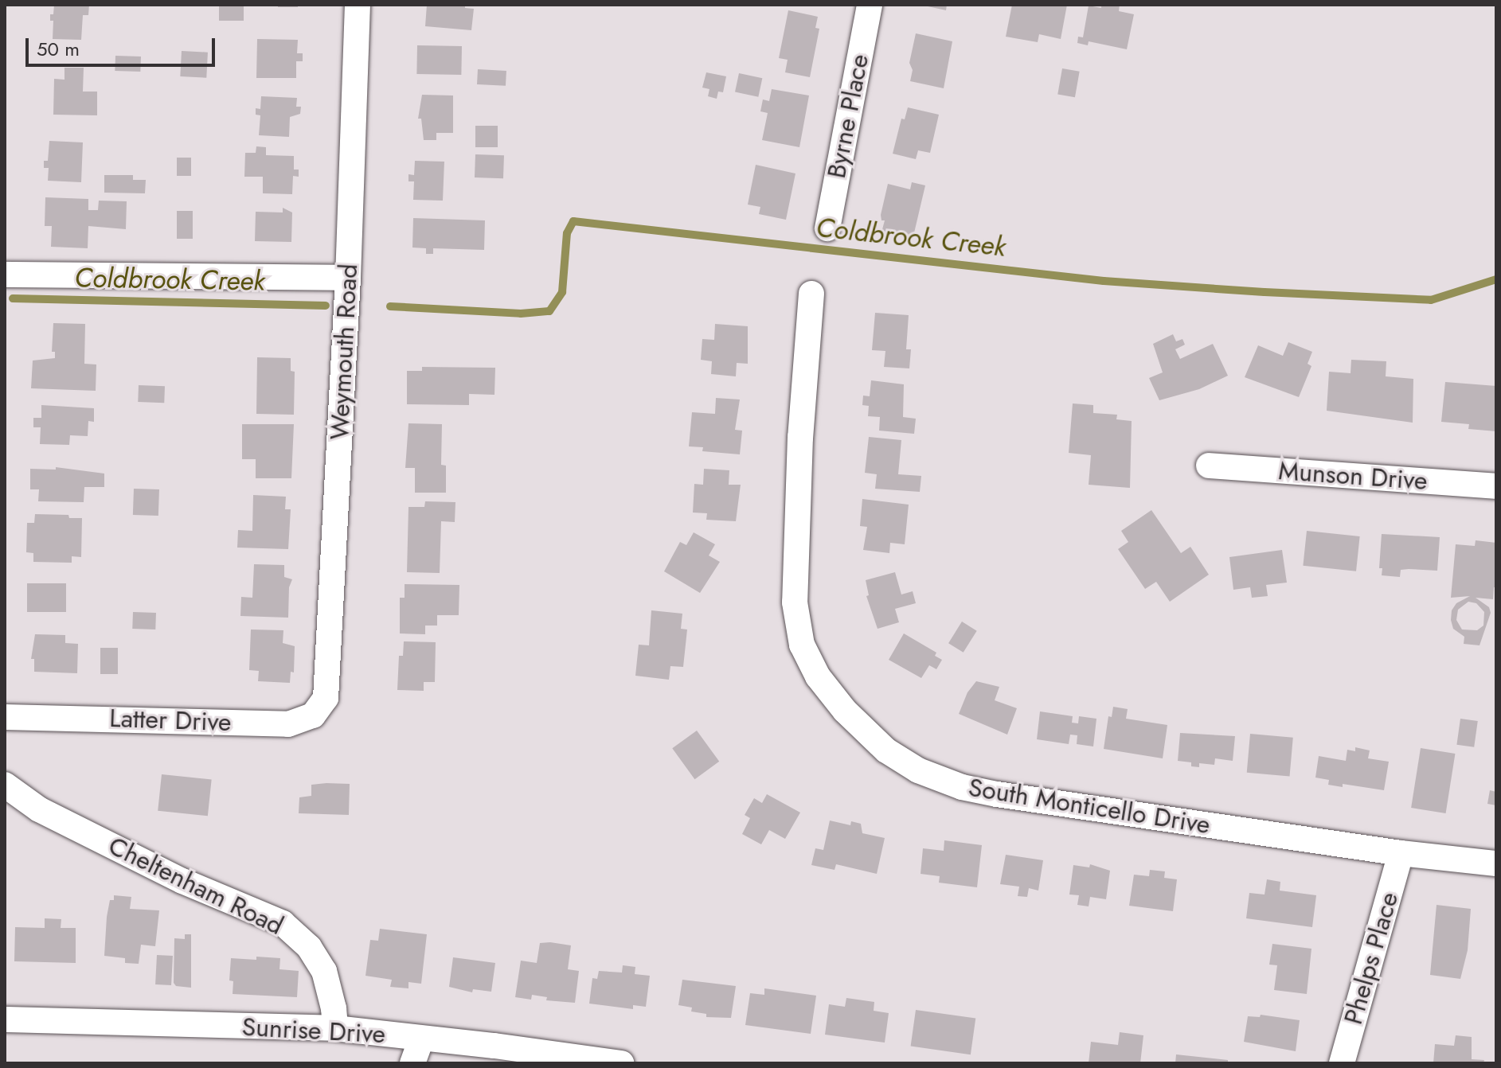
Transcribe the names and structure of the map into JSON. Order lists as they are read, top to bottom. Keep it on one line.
{"streets":{"street":["Byrne Place","Weymouth Road","Munson Drive","Latter Drive","South Monticello Drive","Cheltenham Road","Phelps Place","Sunrise Drive"]},"crossings":[["Weymouth Road","Latter Drive"],["South Monticello Drive","Phelps Place"],["Cheltenham Road","Sunrise Drive"]],"water":["Coldbrook Creek"],"scale_bar":"50 m"}
